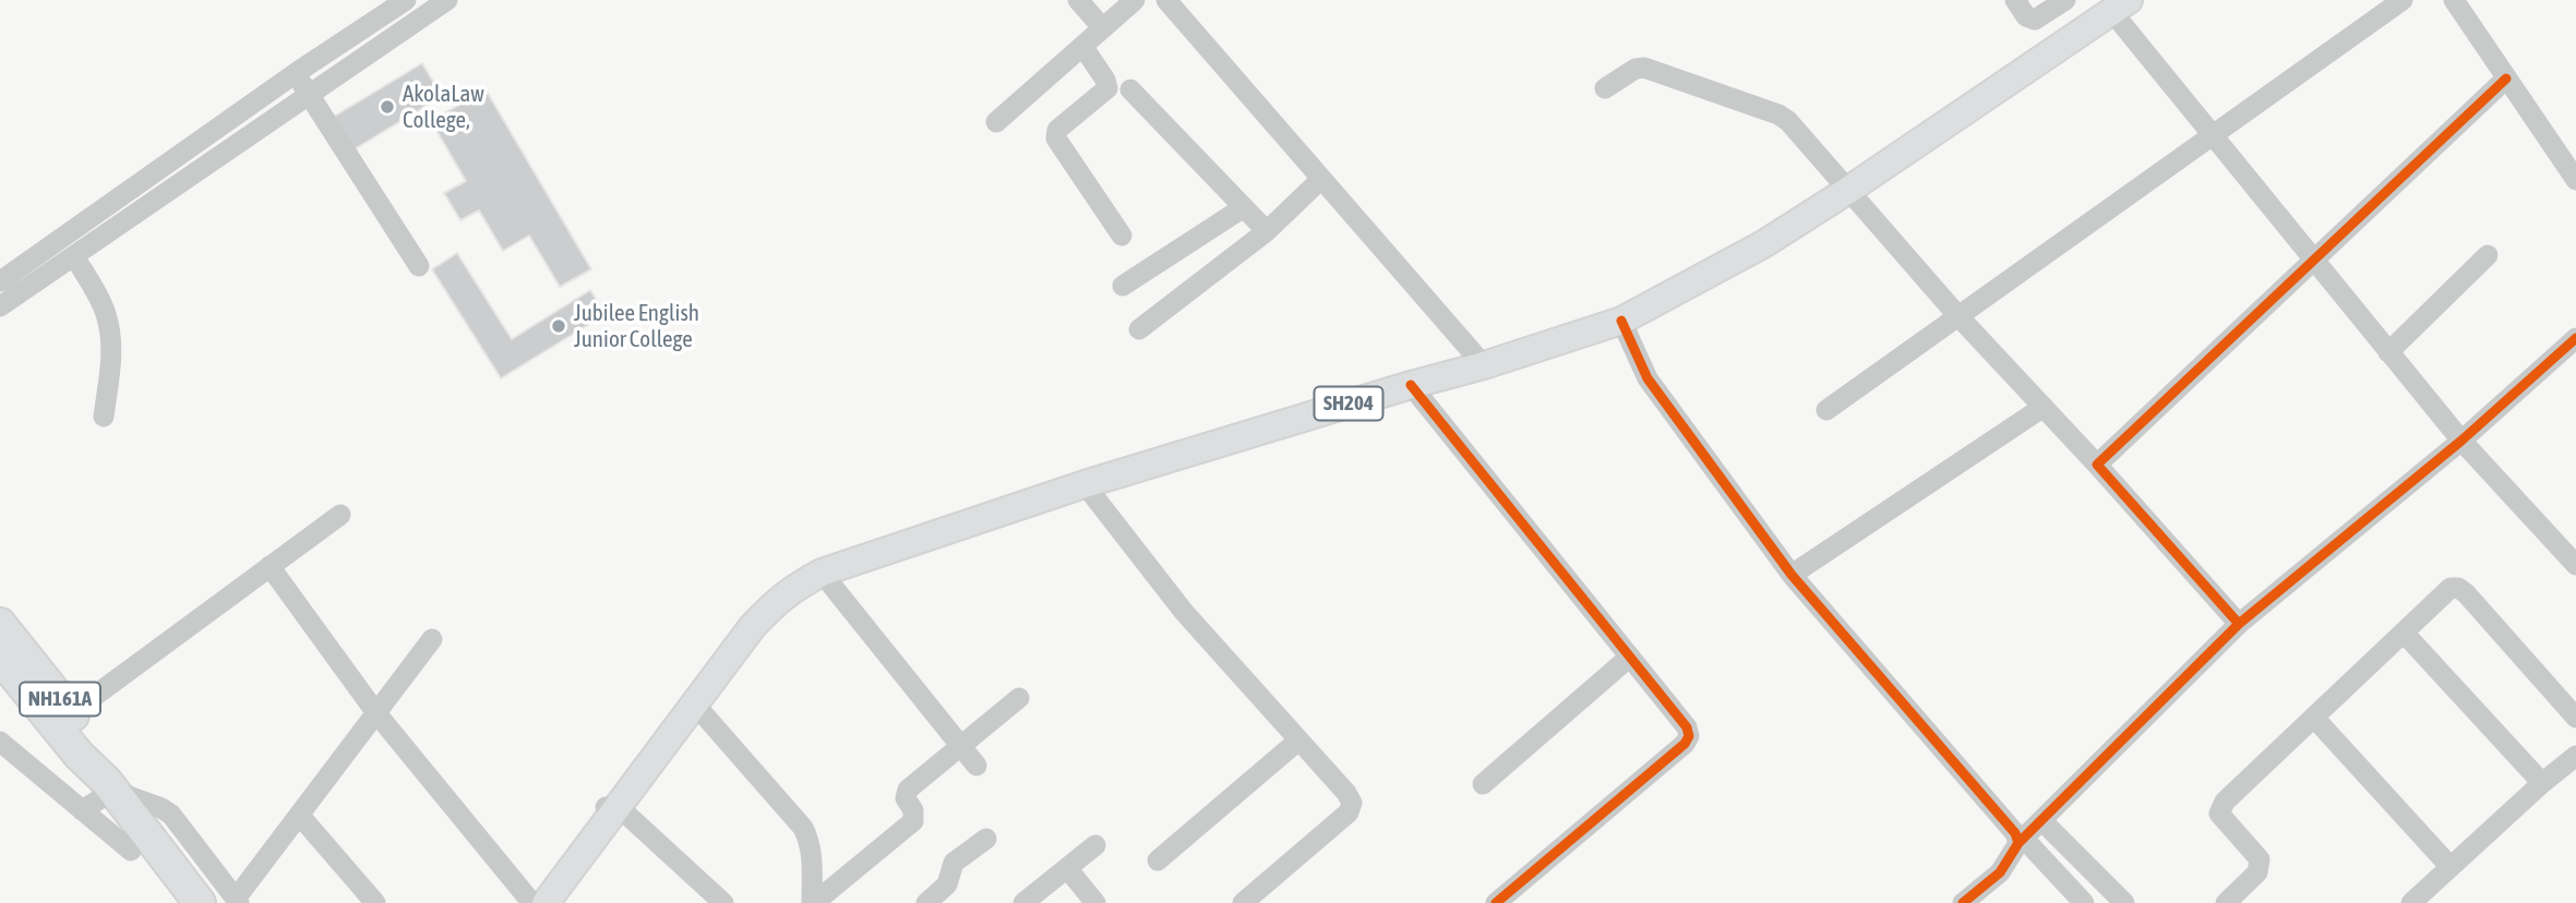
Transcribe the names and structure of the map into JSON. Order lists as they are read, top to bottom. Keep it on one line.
{"streets":{"highway":["NH161A"],"main road":["SH204"]},"places":["AkolaLaw College,","Jubilee English Junior College"]}
